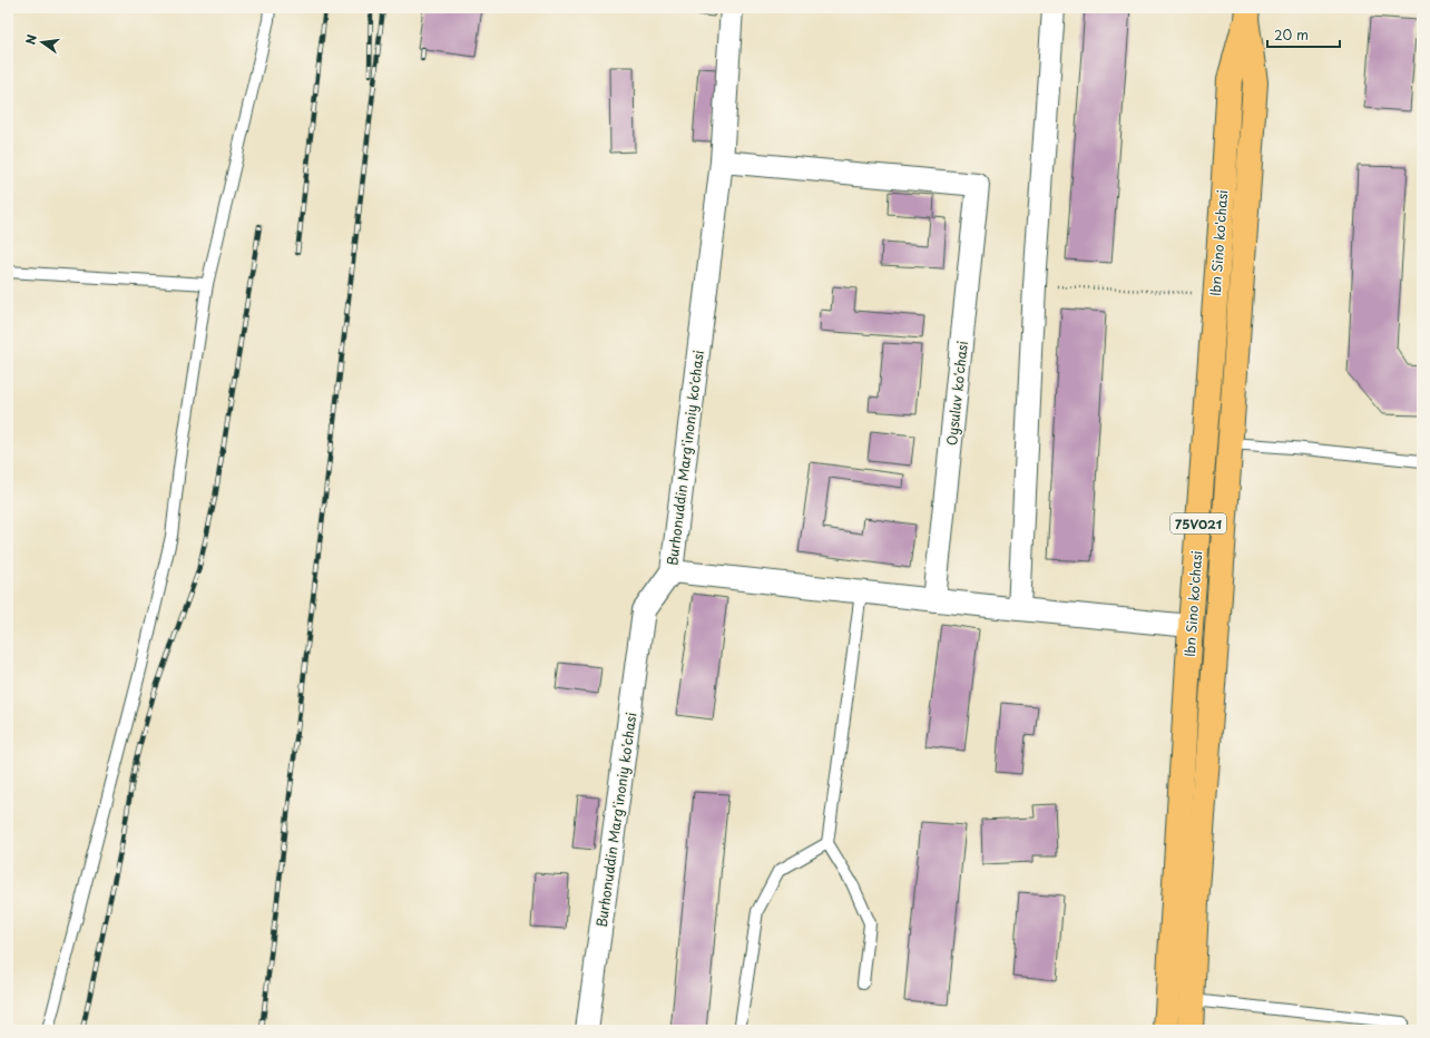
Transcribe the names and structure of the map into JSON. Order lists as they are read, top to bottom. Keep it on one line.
{"streets":{"main road":["Ibn Sino ko'chasi","75V021"],"street":["Oysuluv ko'chasi","Burhonuddin Marg'inoniy ko'chasi"]},"crossings":[["Oysuluv ko'chasi","Burhonuddin Marg'inoniy ko'chasi"]],"scale_bar":"20 m","north":"left"}
